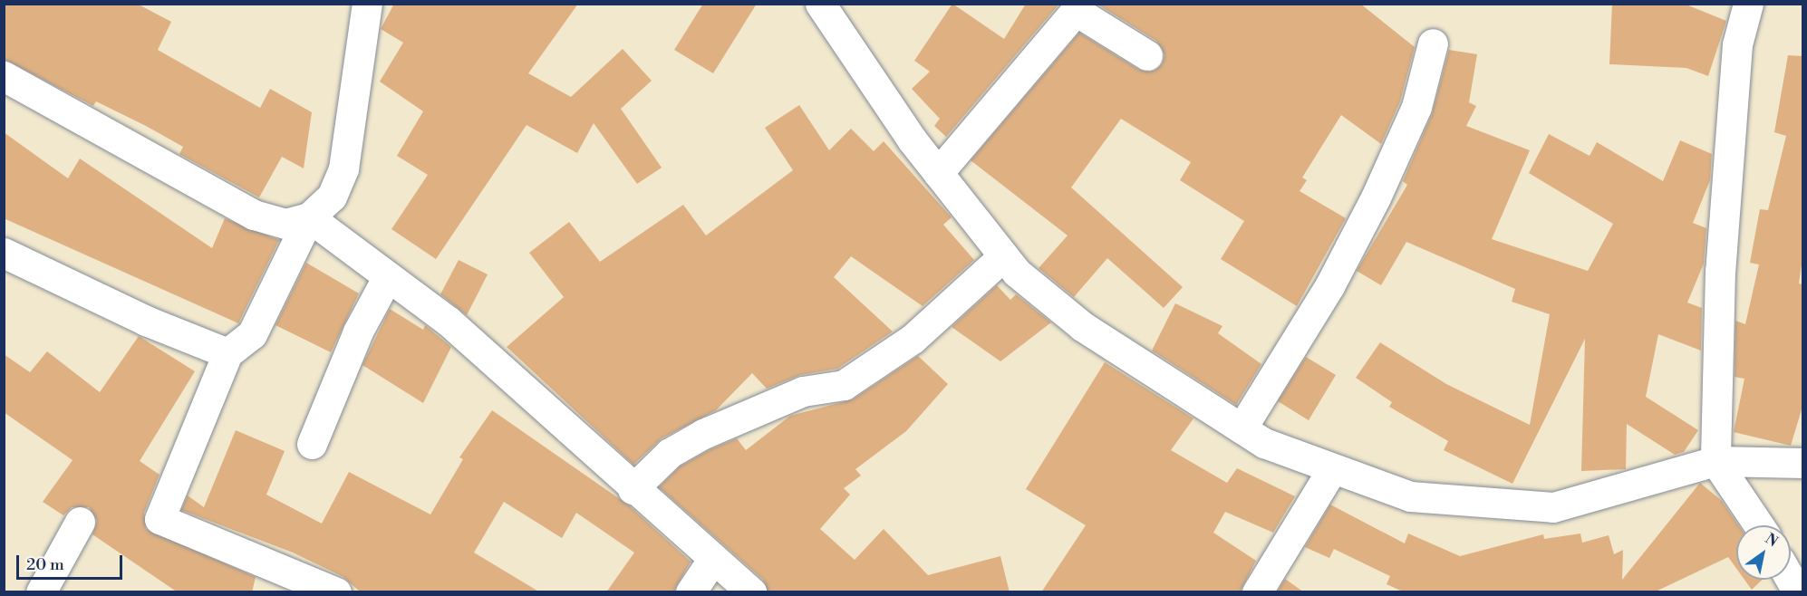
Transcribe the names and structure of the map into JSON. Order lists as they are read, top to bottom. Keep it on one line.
{"scale_bar":"20 m","north":"top right"}
